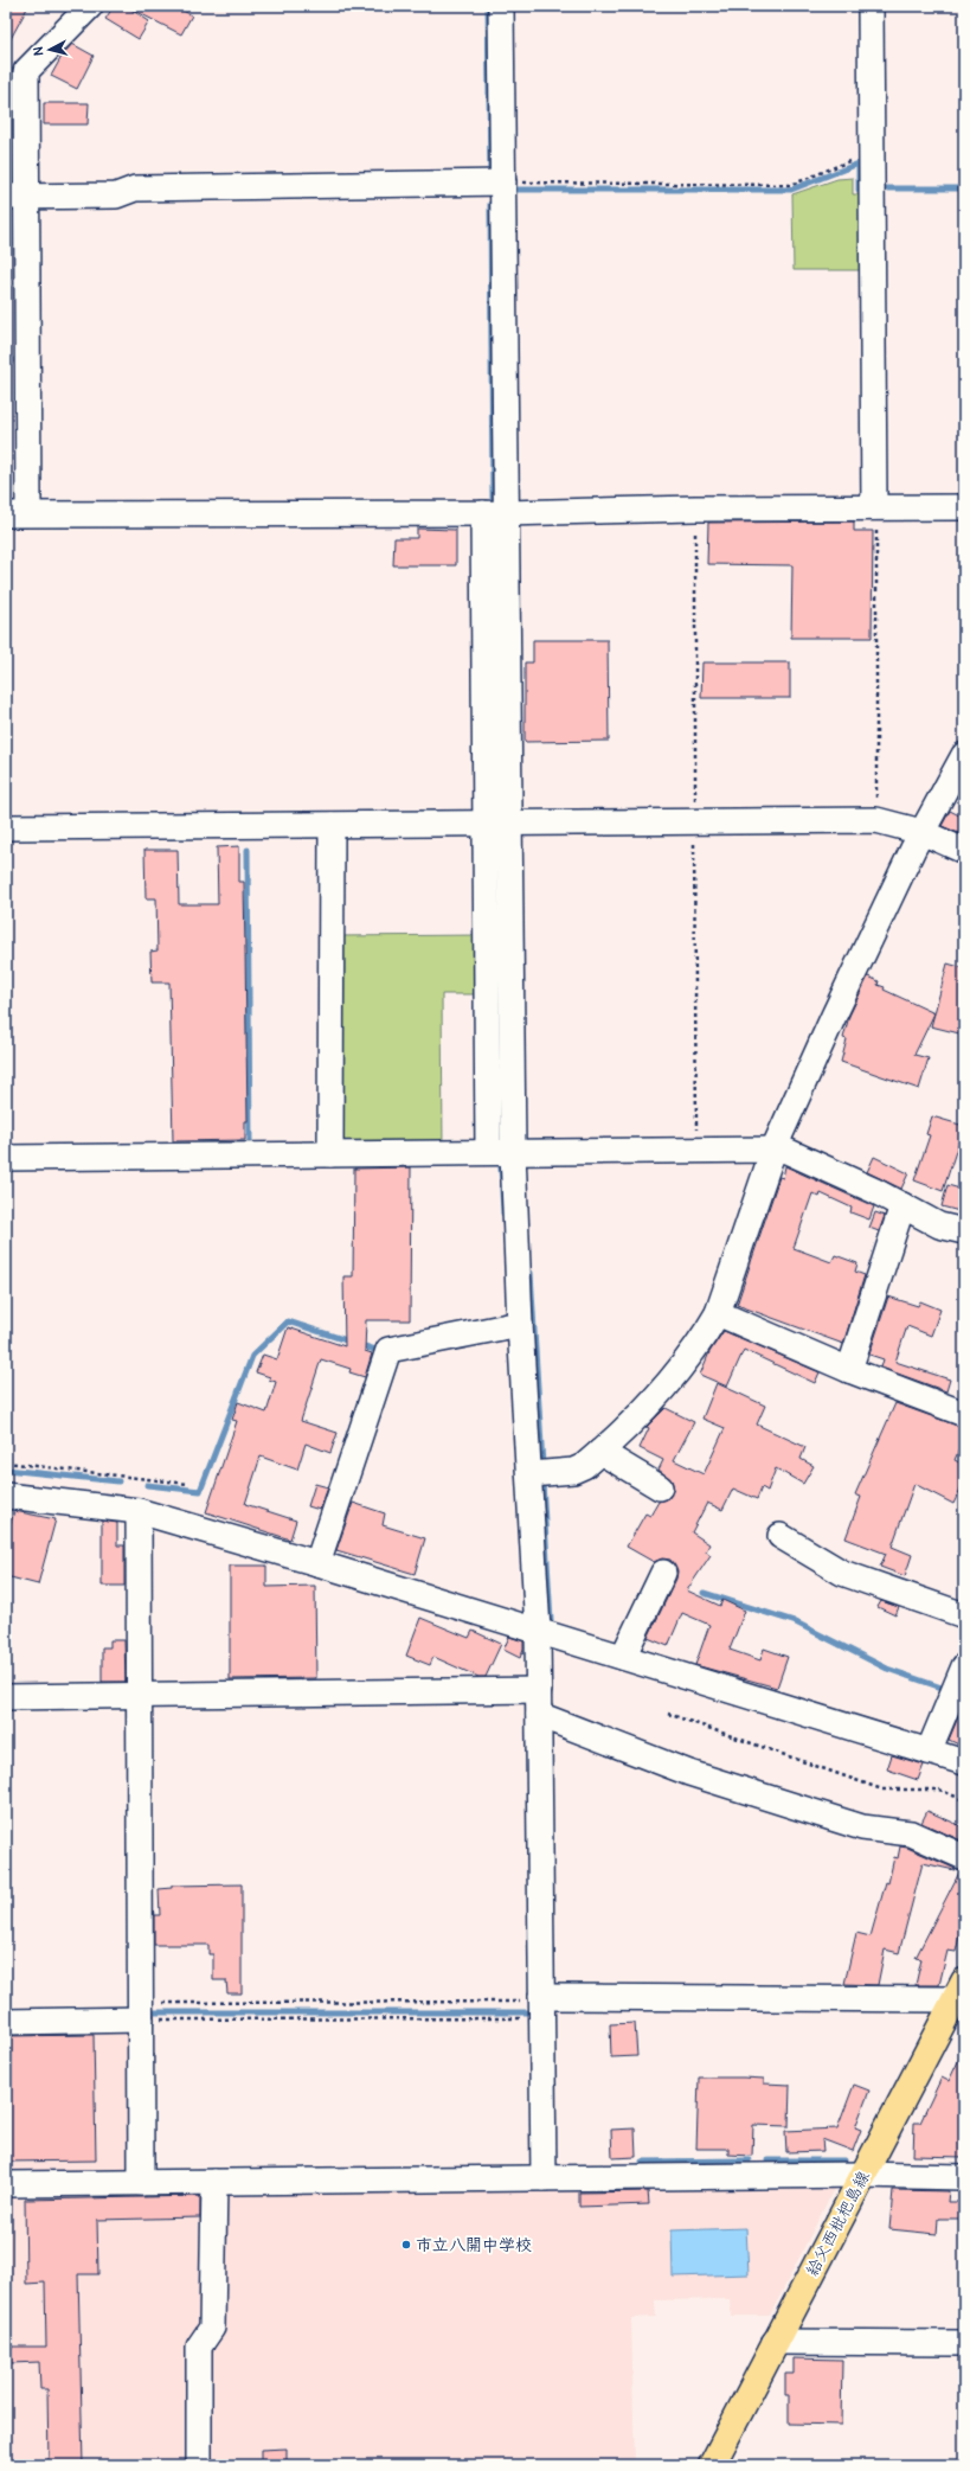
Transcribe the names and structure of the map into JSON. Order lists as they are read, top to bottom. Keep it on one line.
{"streets":{"main road":["給父西枇杷島線"]},"places":["市立八開中学校"],"north":"left"}
